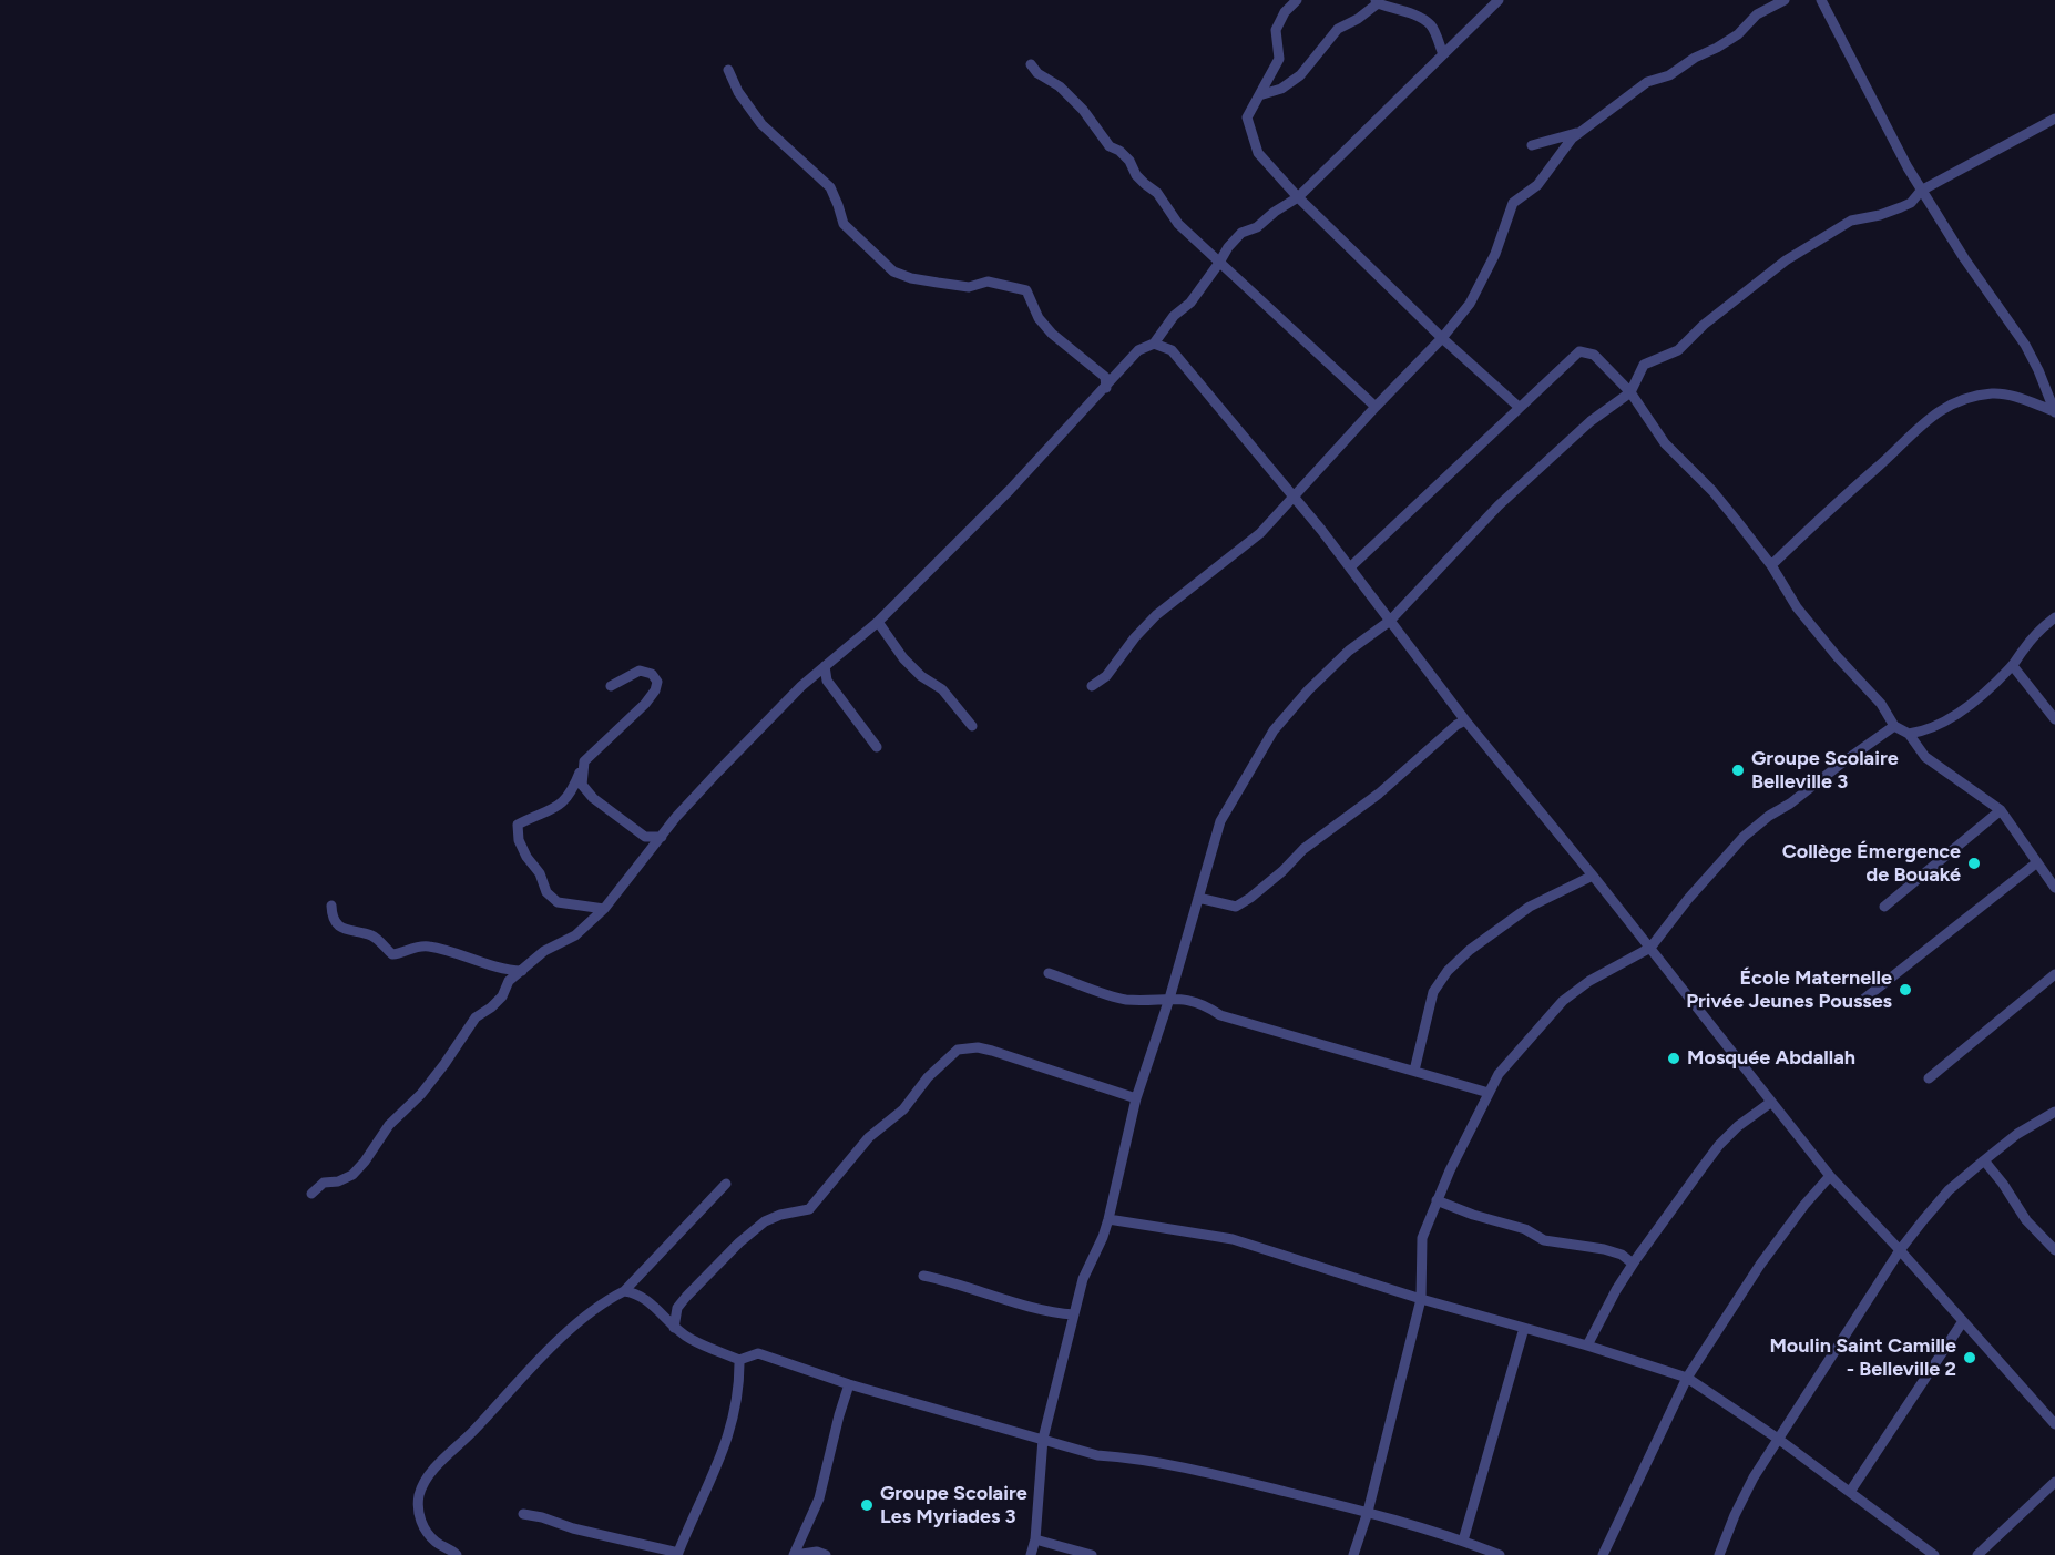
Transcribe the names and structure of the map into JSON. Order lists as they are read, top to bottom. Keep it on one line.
{"places":["Groupe Scolaire Belleville 3","Collège Émergence de Bouaké","École Maternelle Privée Jeunes Pousses","Mosquée Abdallah","Moulin Saint Camille - Belleville 2","Groupe Scolaire Les Myriades 3"]}
